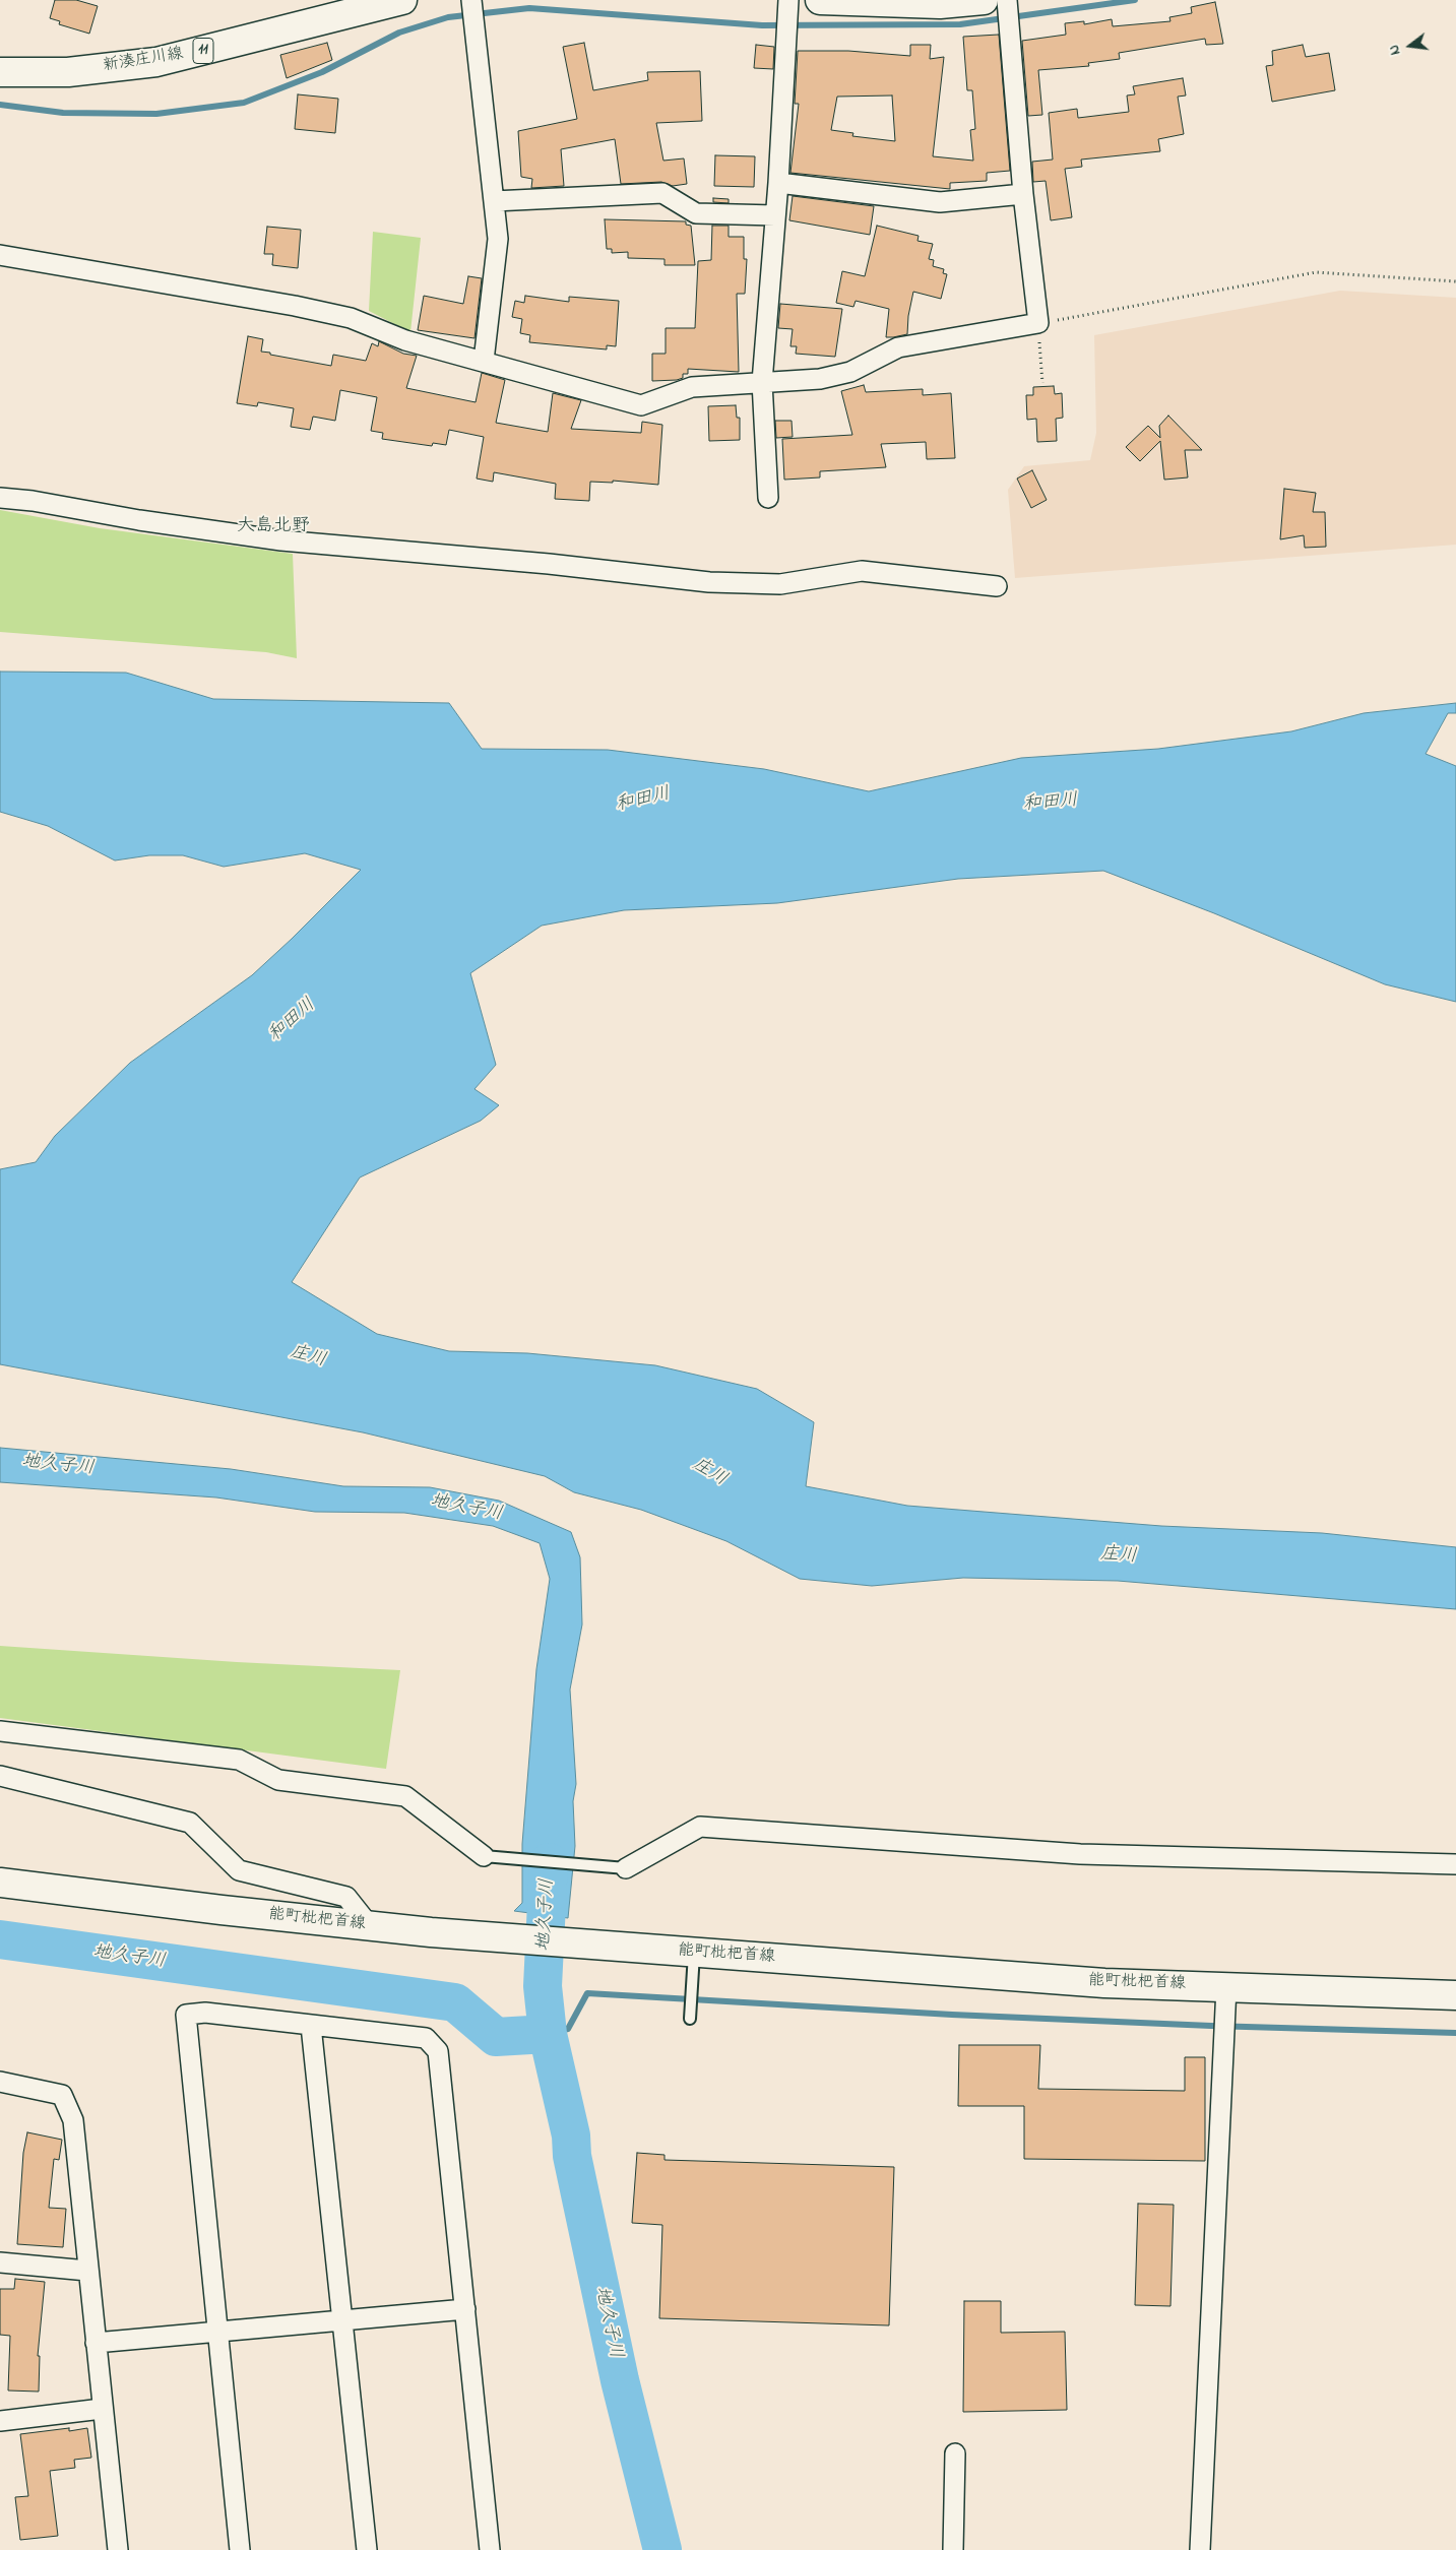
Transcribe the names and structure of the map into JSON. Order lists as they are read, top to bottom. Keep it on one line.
{"streets":{"main road":["11","新湊庄川線","能町枇杷首線"]},"districts":["大島北野"],"water":["和田川","庄川","地久子川"],"north":"left"}
